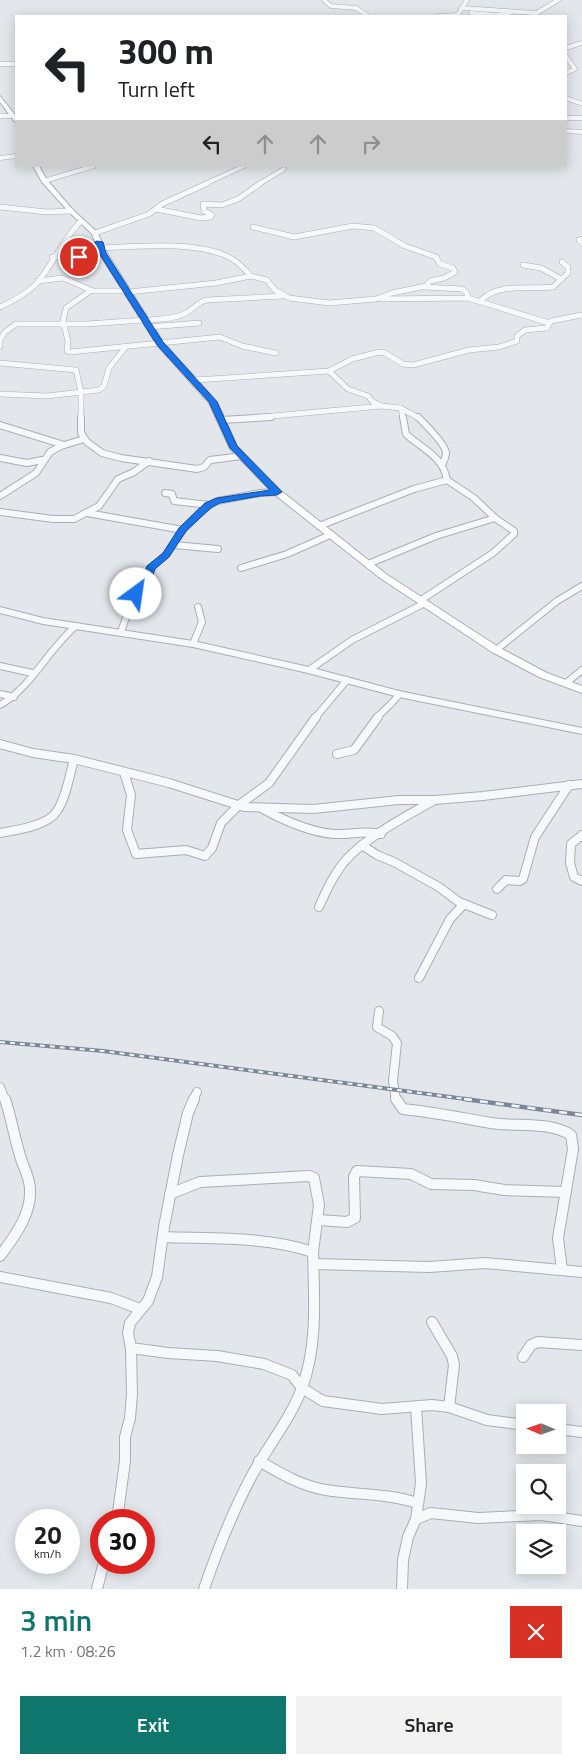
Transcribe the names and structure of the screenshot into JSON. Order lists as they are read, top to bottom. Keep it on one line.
{"north":"left","page":{"turn":["300 m","Turn left"],"speed":"20 km/h","limit":"30","heading":["3 min","1.2 km · 08:26"],"buttons":["Exit","Share"]}}
